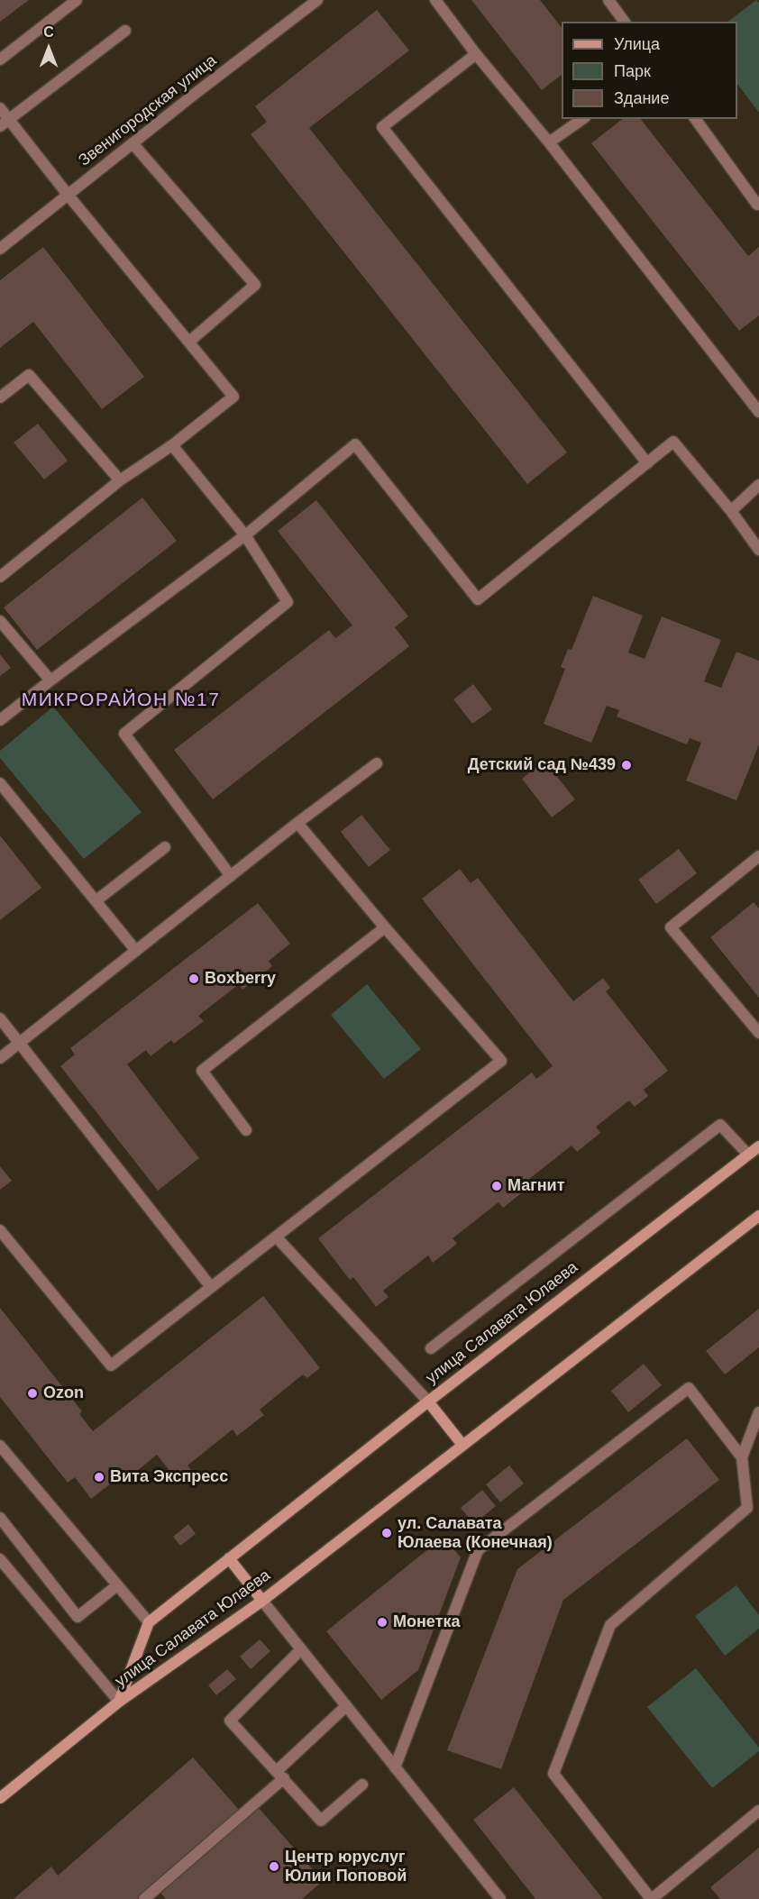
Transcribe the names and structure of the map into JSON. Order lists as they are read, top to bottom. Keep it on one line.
{"streets":{"street":["Звенигородская улица","улица Салавата Юлаева"]},"districts":["МИКРОРАЙОН №17"],"places":["Детский сад №439","Boxberry","Магнит","Ozon","Вита Экспресс","ул. Салавата Юлаева (Конечная)","Монетка","Центр юруслуг Юлии Поповой"],"legend":["Улица","Парк","Здание"],"north":"top"}
